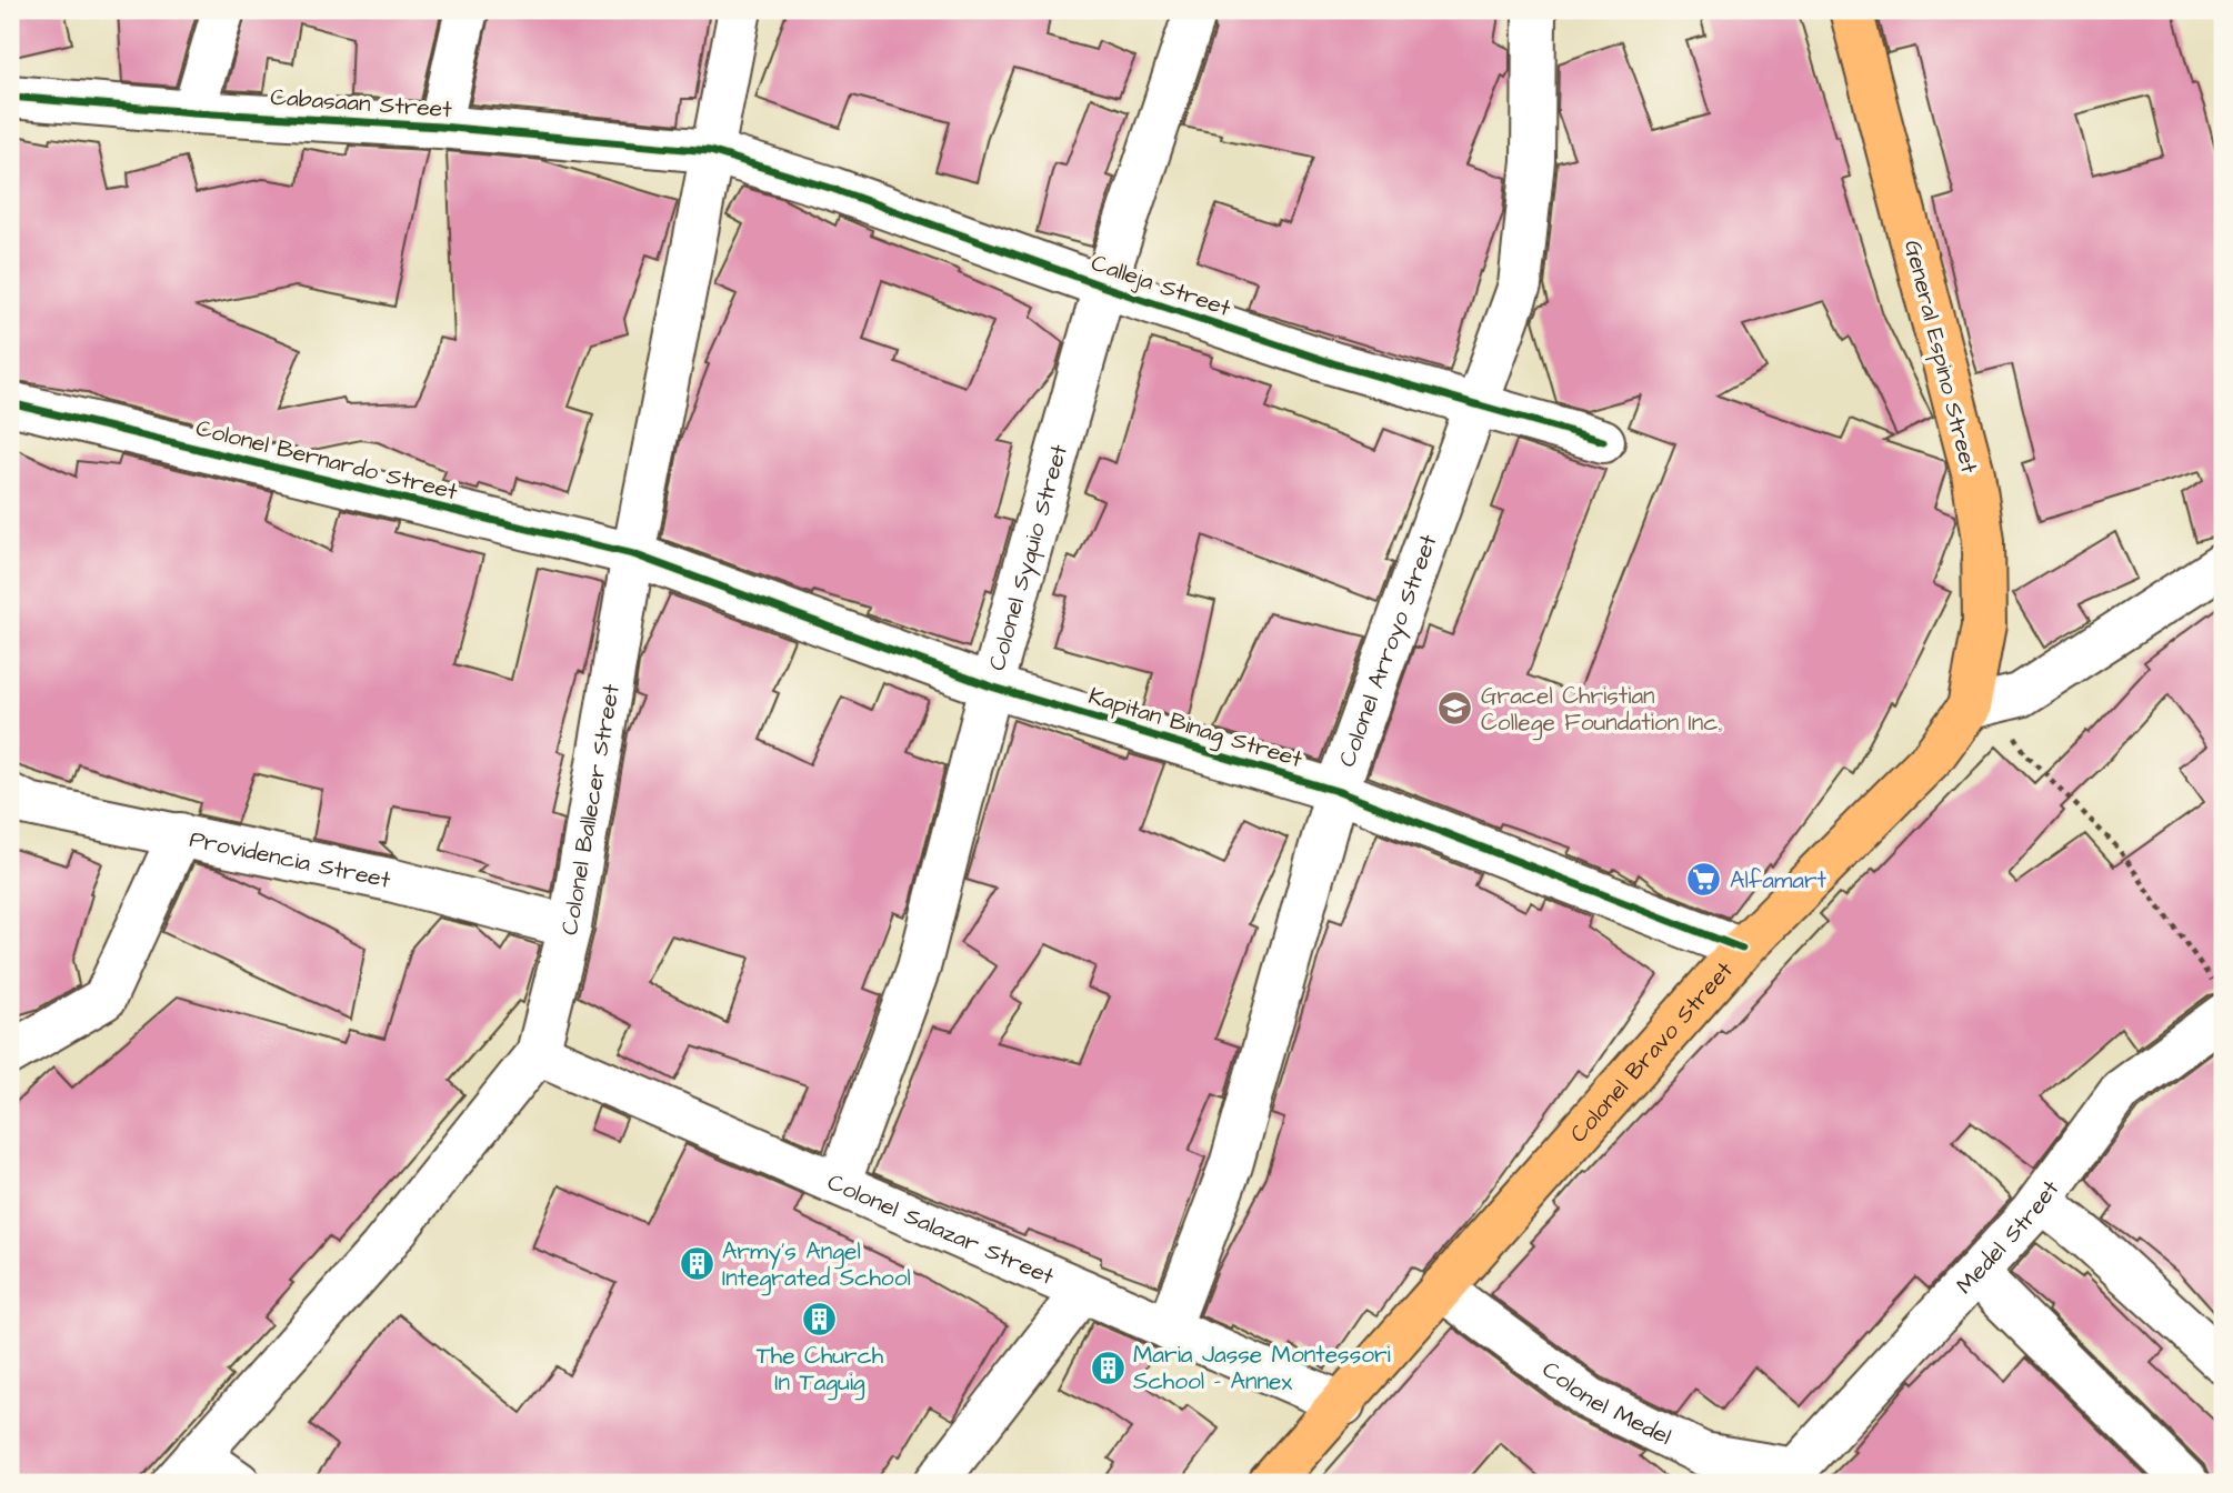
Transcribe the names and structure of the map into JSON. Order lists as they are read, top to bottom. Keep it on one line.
{"streets":{"main road":["General Espino Street","Colonel Bravo Street"],"street":["Cabasaan Street","Calleja Street","Colonel Bernardo Street","Colonel Syquio Street","Colonel Arroyo Street","Kapitan Binag Street","Colonel Ballecer Street","Providencia Street","Colonel Salazar Street","Medel Street","Colonel Medel"]},"crossings":[["Cabasaan Street","Calleja Street"],["Cabasaan Street","Colonel Ballecer Street"],["Calleja Street","Colonel Syquio Street"],["Calleja Street","Colonel Arroyo Street"],["Calleja Street","Colonel Ballecer Street"],["General Espino Street","Colonel Bravo Street"],["Colonel Bernardo Street","Kapitan Binag Street"],["Colonel Bernardo Street","Colonel Ballecer Street"],["Colonel Syquio Street","Kapitan Binag Street"],["Colonel Syquio Street","Colonel Salazar Street"],["Colonel Arroyo Street","Kapitan Binag Street"],["Colonel Arroyo Street","Colonel Salazar Street"],["Kapitan Binag Street","Colonel Ballecer Street"],["Kapitan Binag Street","Colonel Bravo Street"],["Colonel Ballecer Street","Providencia Street"],["Colonel Ballecer Street","Colonel Salazar Street"],["Colonel Bravo Street","Colonel Salazar Street"],["Colonel Bravo Street","Colonel Medel"],["Medel Street","Colonel Medel"]],"places":{"school or university":["Gracel Christian College Foundation Inc."],"supermarket":["Alfamart"],"building":["Army's Angel Integrated School","The Church In Taguig","Maria Jasse Montessori School - Annex"]}}
